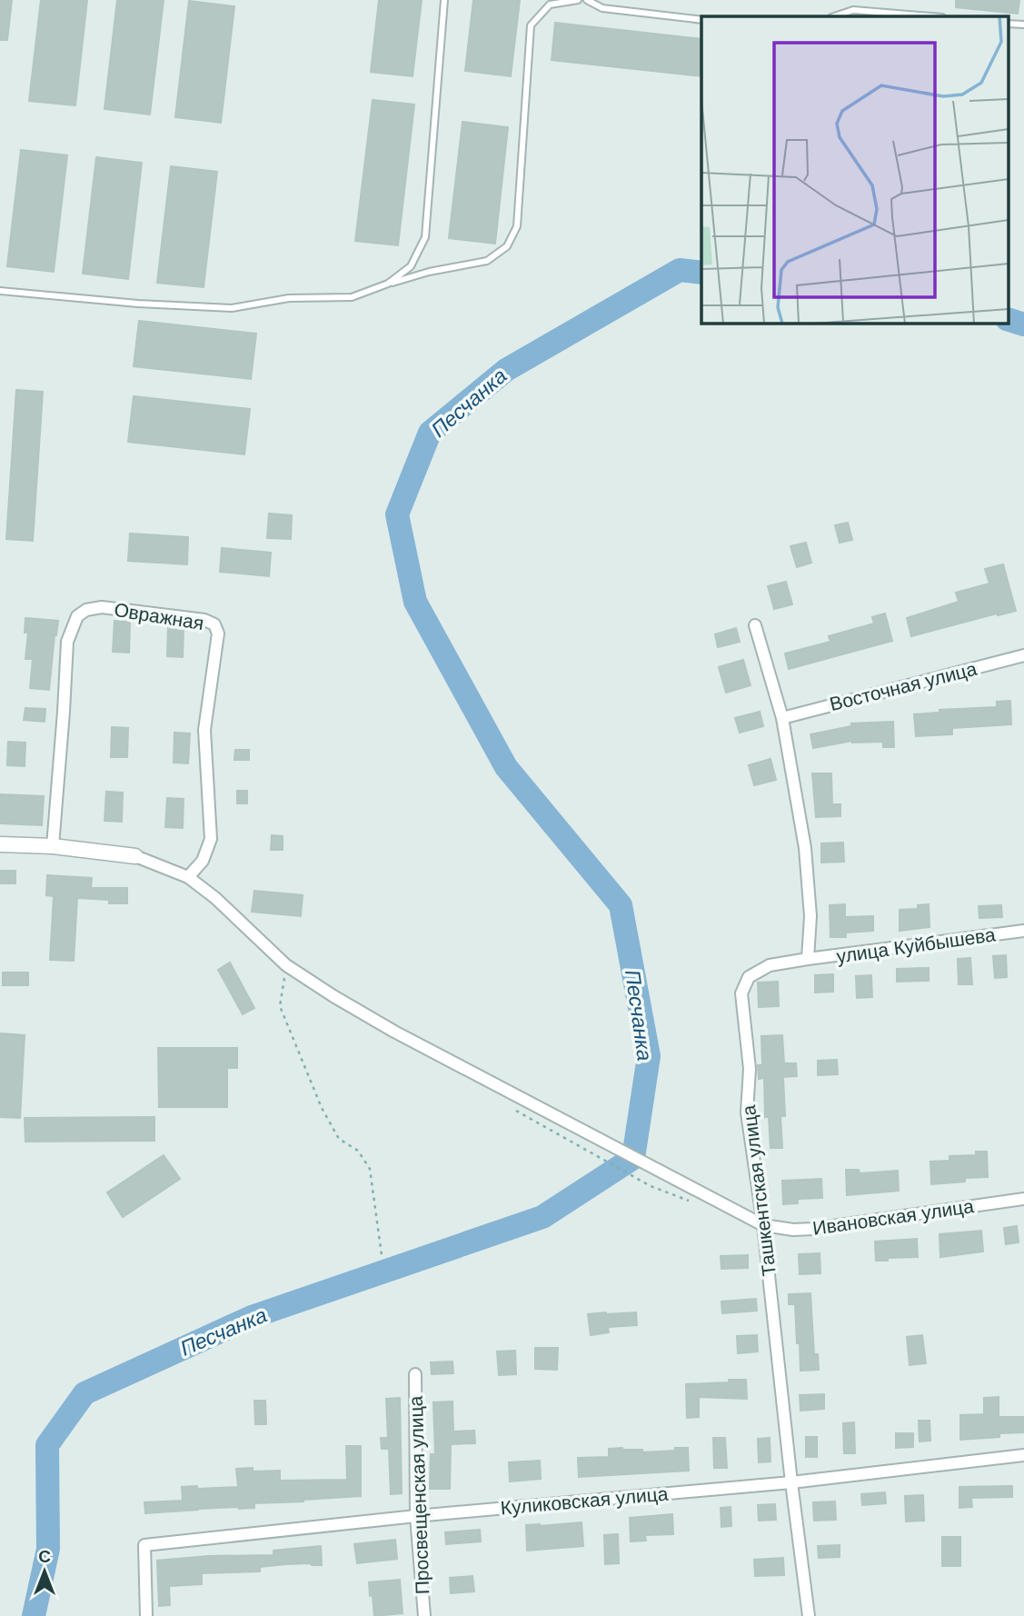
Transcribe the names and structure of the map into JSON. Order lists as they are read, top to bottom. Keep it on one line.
{"streets":{"street":["Овражная","Восточная улица","улица Куйбышева","Ташкентская улица","Ивановская улица","Просвещенская улица","Куликовская улица"]},"crossings":[["Овражная","Ивановская улица"],["улица Куйбышева","Ташкентская улица"],["Ташкентская улица","Ивановская улица"],["Ташкентская улица","Куликовская улица"],["Просвещенская улица","Куликовская улица"]],"water":["Песчанка"],"north":"top"}
